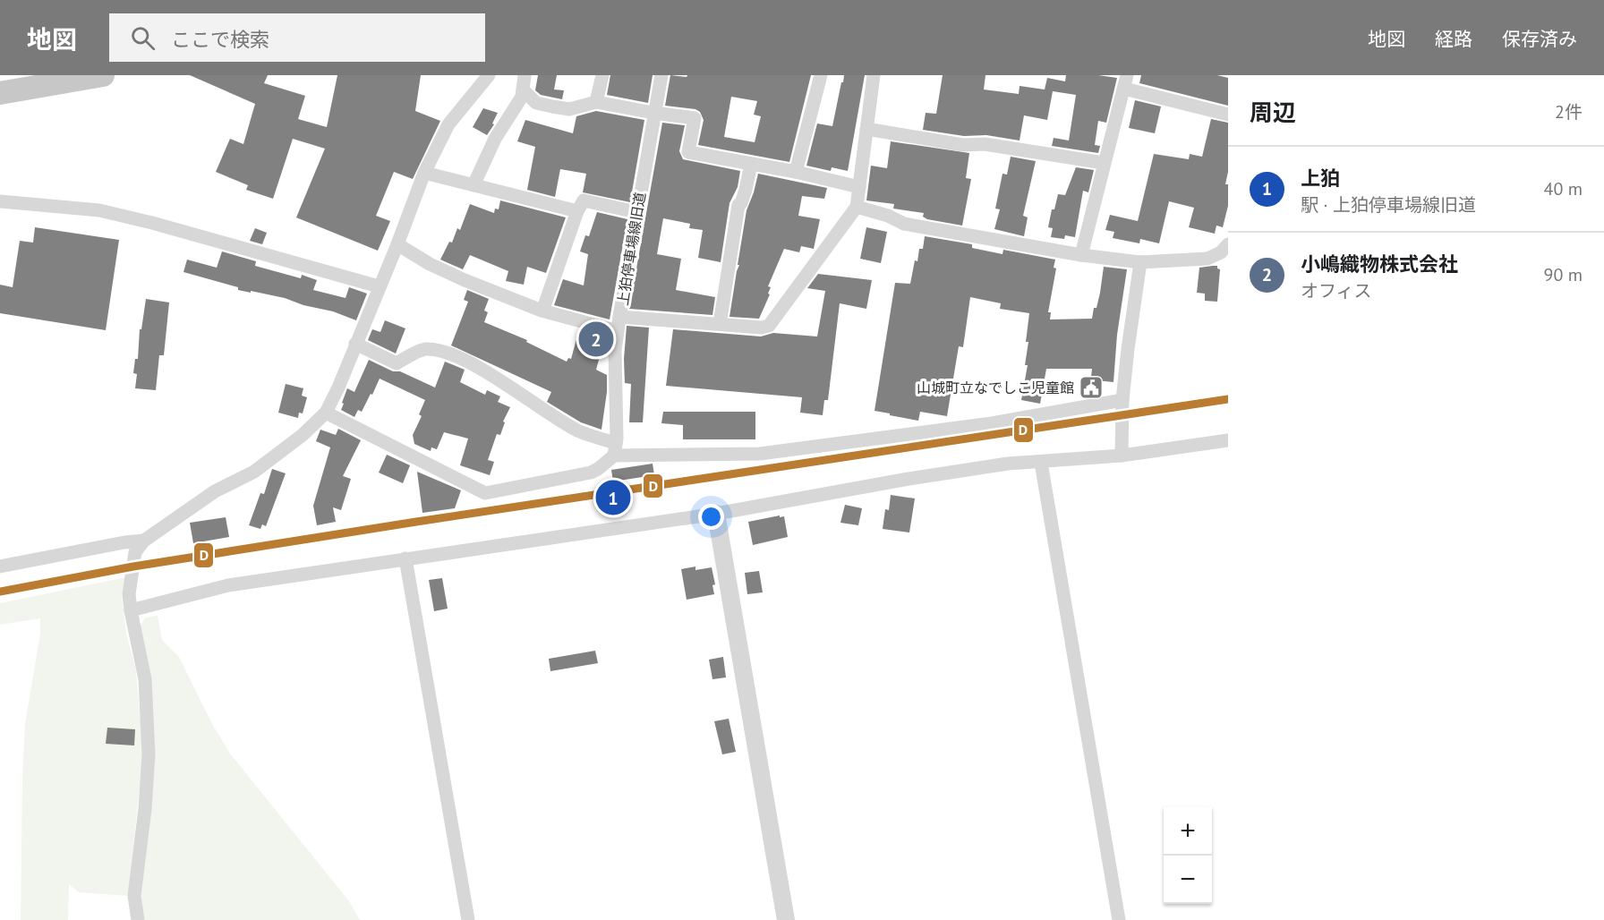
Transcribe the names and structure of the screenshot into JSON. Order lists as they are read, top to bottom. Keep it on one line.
{"streets":{"street":["上狛停車場線旧道"]},"places":{"public building":["山城町立なでしこ児童館"]},"lines":["transit line D"],"page":{"header":"地図","search":"ここで検索","nav":["地図","経路","保存済み"],"heading":["周辺","2件"],"list":[{"mark":"1","name":"上狛","note":"駅 · 上狛停車場線旧道","value":"40 m"},{"mark":"2","name":"小嶋織物株式会社","note":"オフィス","value":"90 m"}],"pins":["2","1"],"map_buttons":["+","−"]}}
